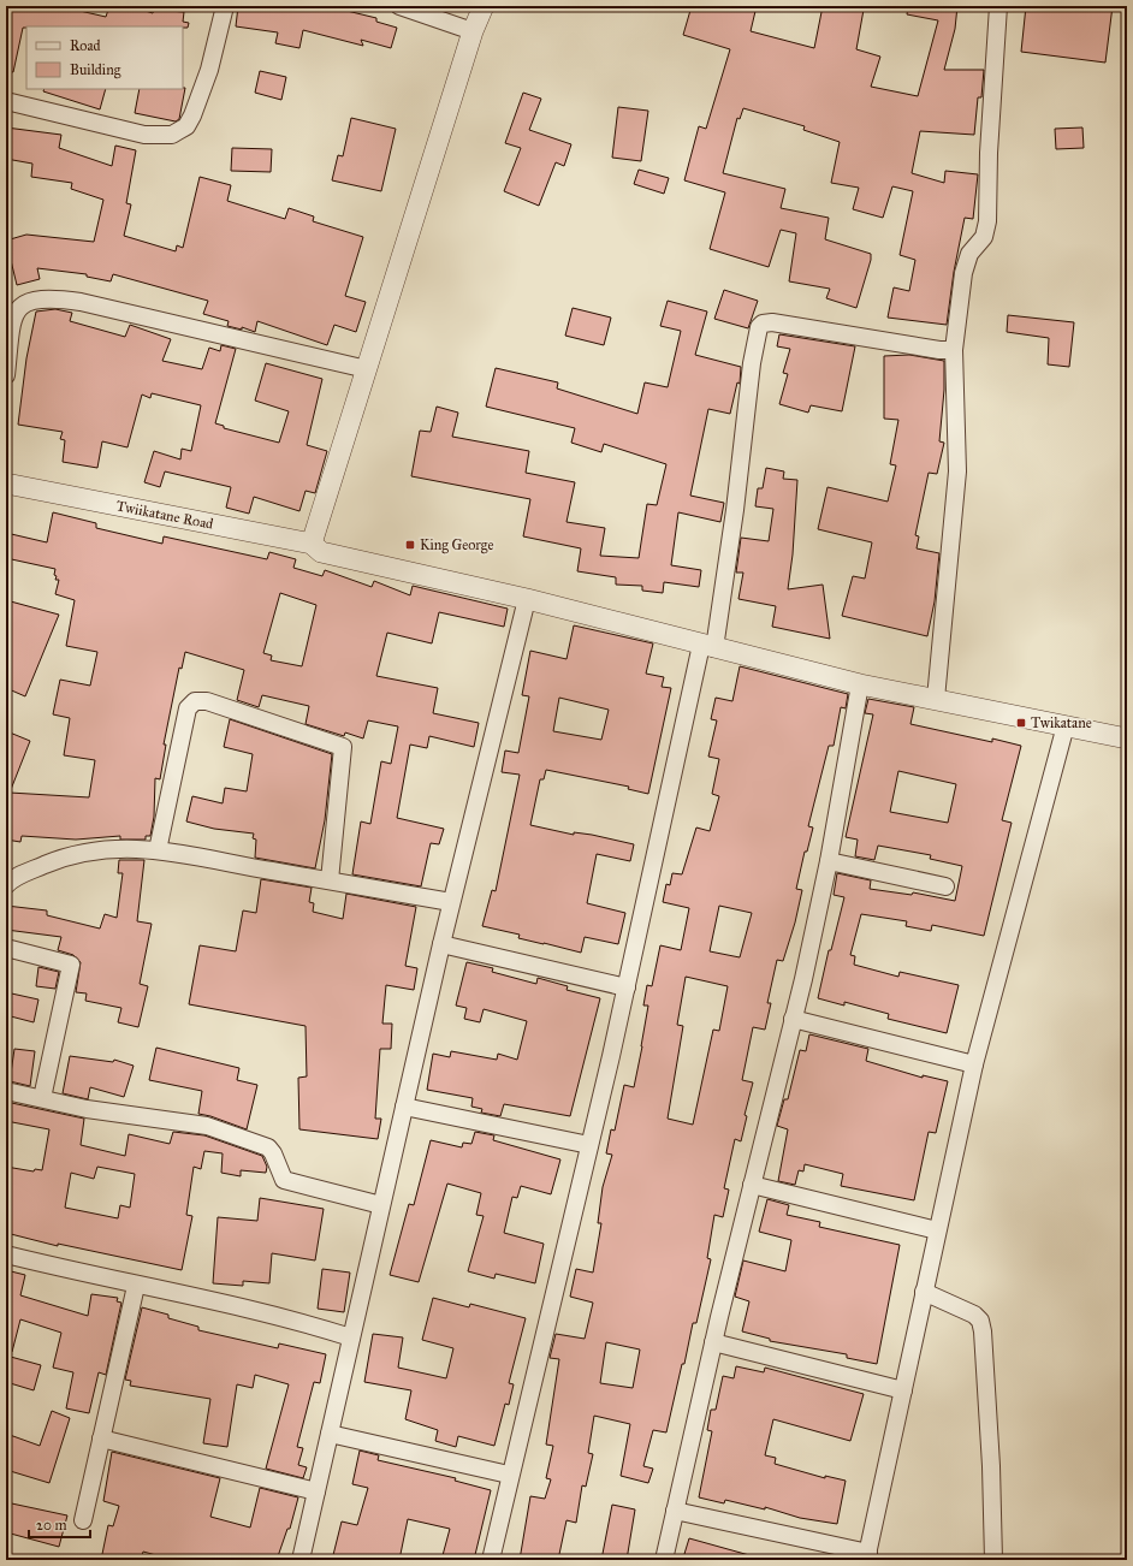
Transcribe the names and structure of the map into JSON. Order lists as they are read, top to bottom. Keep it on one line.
{"streets":{"street":["Twiikatane Road"]},"places":{"transit":["King George","Twikatane"]},"legend":["Road","Building"],"scale_bar":"20 m"}
